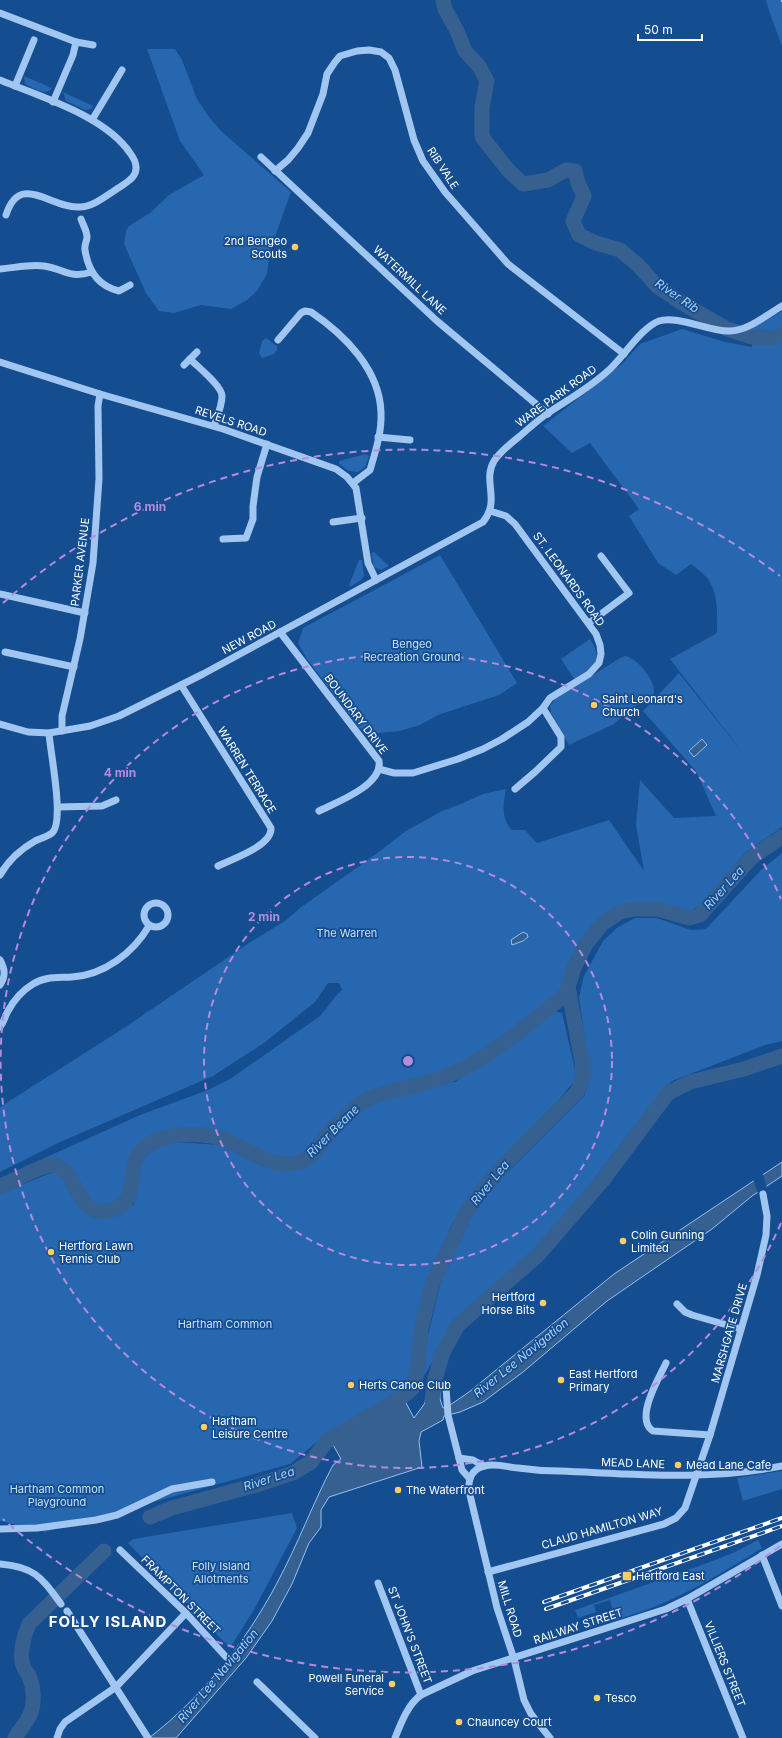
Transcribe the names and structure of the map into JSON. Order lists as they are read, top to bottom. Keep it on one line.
{"streets":{"street":["RIB VALE","WATERMILL LANE","WARE PARK ROAD","REVELS ROAD","PARKER AVENUE","ST. LEONARDS ROAD","NEW ROAD","BOUNDARY DRIVE","WARREN TERRACE","MARSHGATE DRIVE","MEAD LANE","CLAUD HAMILTON WAY","FRAMPTON STREET","MILL ROAD","RAILWAY STREET","ST JOHN'S STREET","VILLIERS STREET"]},"crossings":[["RIB VALE","WATERMILL LANE"],["RIB VALE","WARE PARK ROAD"],["WATERMILL LANE","WARE PARK ROAD"],["WARE PARK ROAD","ST. LEONARDS ROAD"],["WARE PARK ROAD","NEW ROAD"],["REVELS ROAD","PARKER AVENUE"],["PARKER AVENUE","NEW ROAD"],["ST. LEONARDS ROAD","NEW ROAD"],["ST. LEONARDS ROAD","BOUNDARY DRIVE"],["NEW ROAD","BOUNDARY DRIVE"],["NEW ROAD","WARREN TERRACE"],["MARSHGATE DRIVE","MEAD LANE"],["MARSHGATE DRIVE","CLAUD HAMILTON WAY"],["MEAD LANE","CLAUD HAMILTON WAY"],["CLAUD HAMILTON WAY","MILL ROAD"],["MILL ROAD","RAILWAY STREET"],["RAILWAY STREET","ST JOHN'S STREET"],["RAILWAY STREET","VILLIERS STREET"]],"districts":["FOLLY ISLAND"],"water":["River Rib","River Lea","River Beane","River Lee Navigation"],"parks":["Bengeo Recreation Ground","The Warren","Hartham Common","Hartham Common Playground","Folly Island Allotments"],"places":{"other":["2nd Bengeo Scouts","Saint Leonard's Church","Colin Gunning Limited","Hertford Lawn Tennis Club","Hertford Horse Bits","East Hertford Primary","Herts Canoe Club","Hartham Leisure Centre","Mead Lane Cafe","The Waterfront","Powell Funeral Service","Tesco","Chauncey Court"],"transit":["Hertford East"]},"scale_bar":"50 m","rings":["6 min","4 min","2 min"]}
